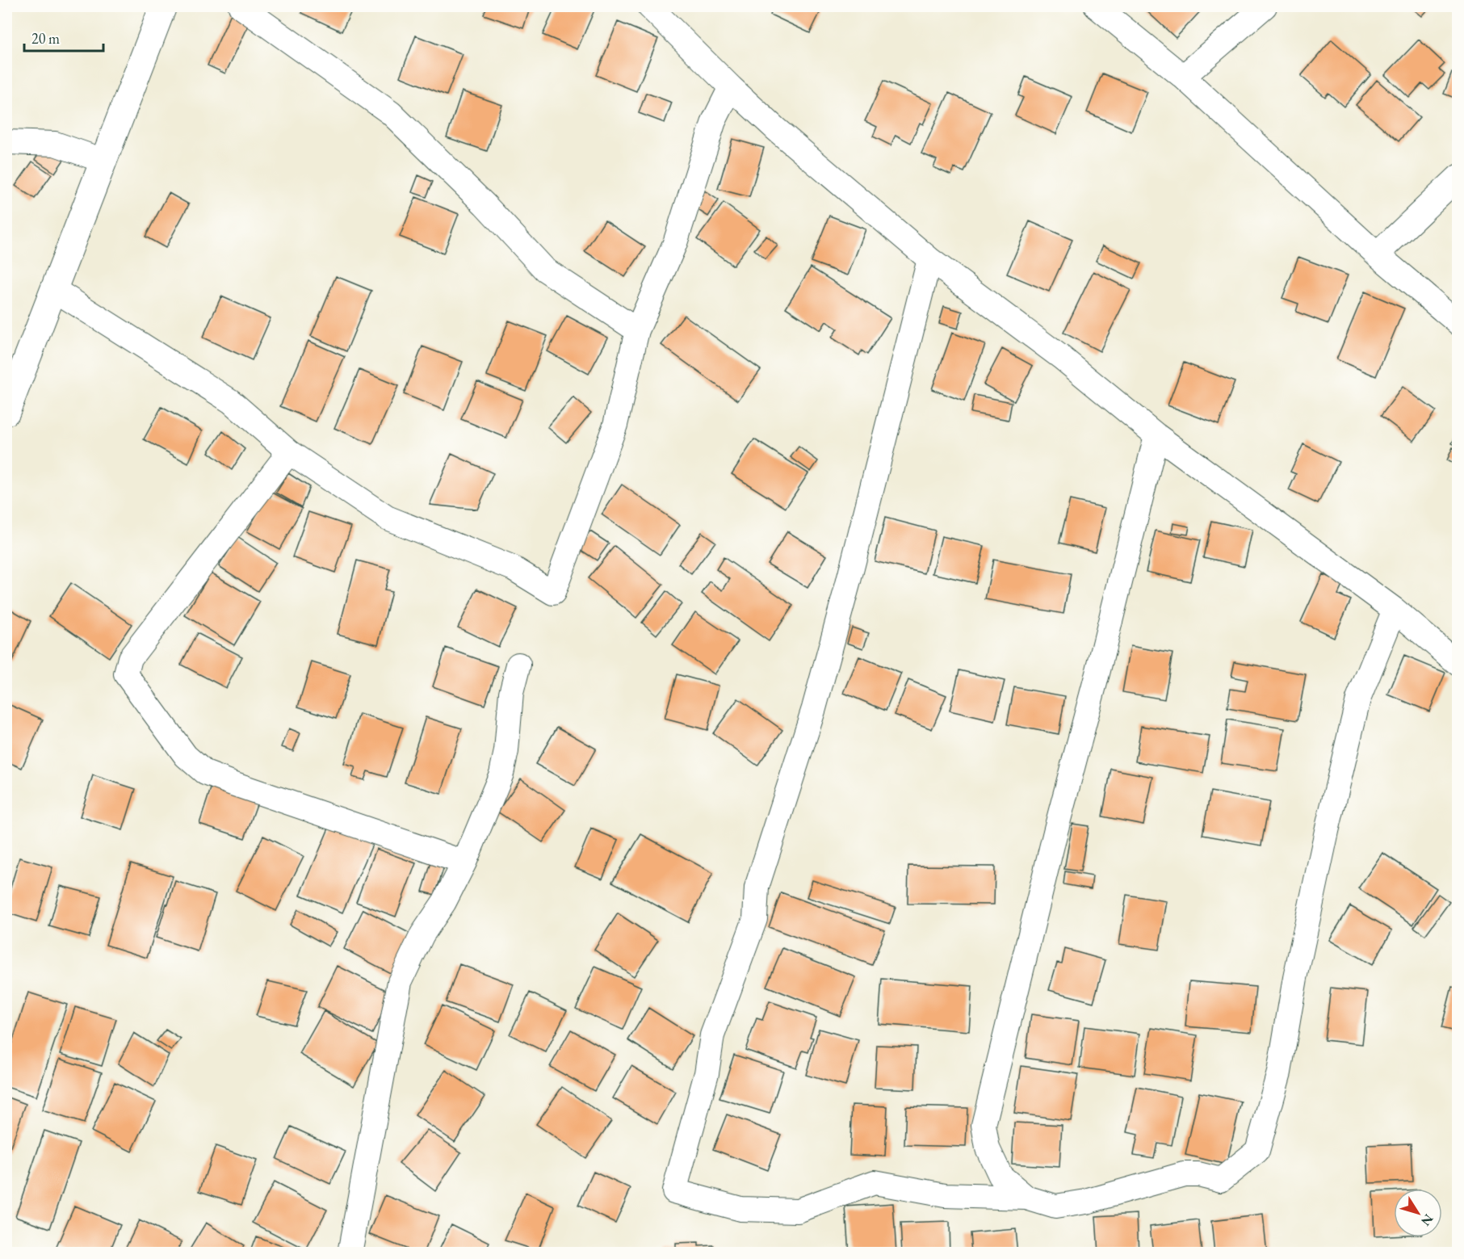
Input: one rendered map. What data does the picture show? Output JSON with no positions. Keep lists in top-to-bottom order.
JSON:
{
  "scale_bar": "20 m",
  "north": "bottom right"
}
